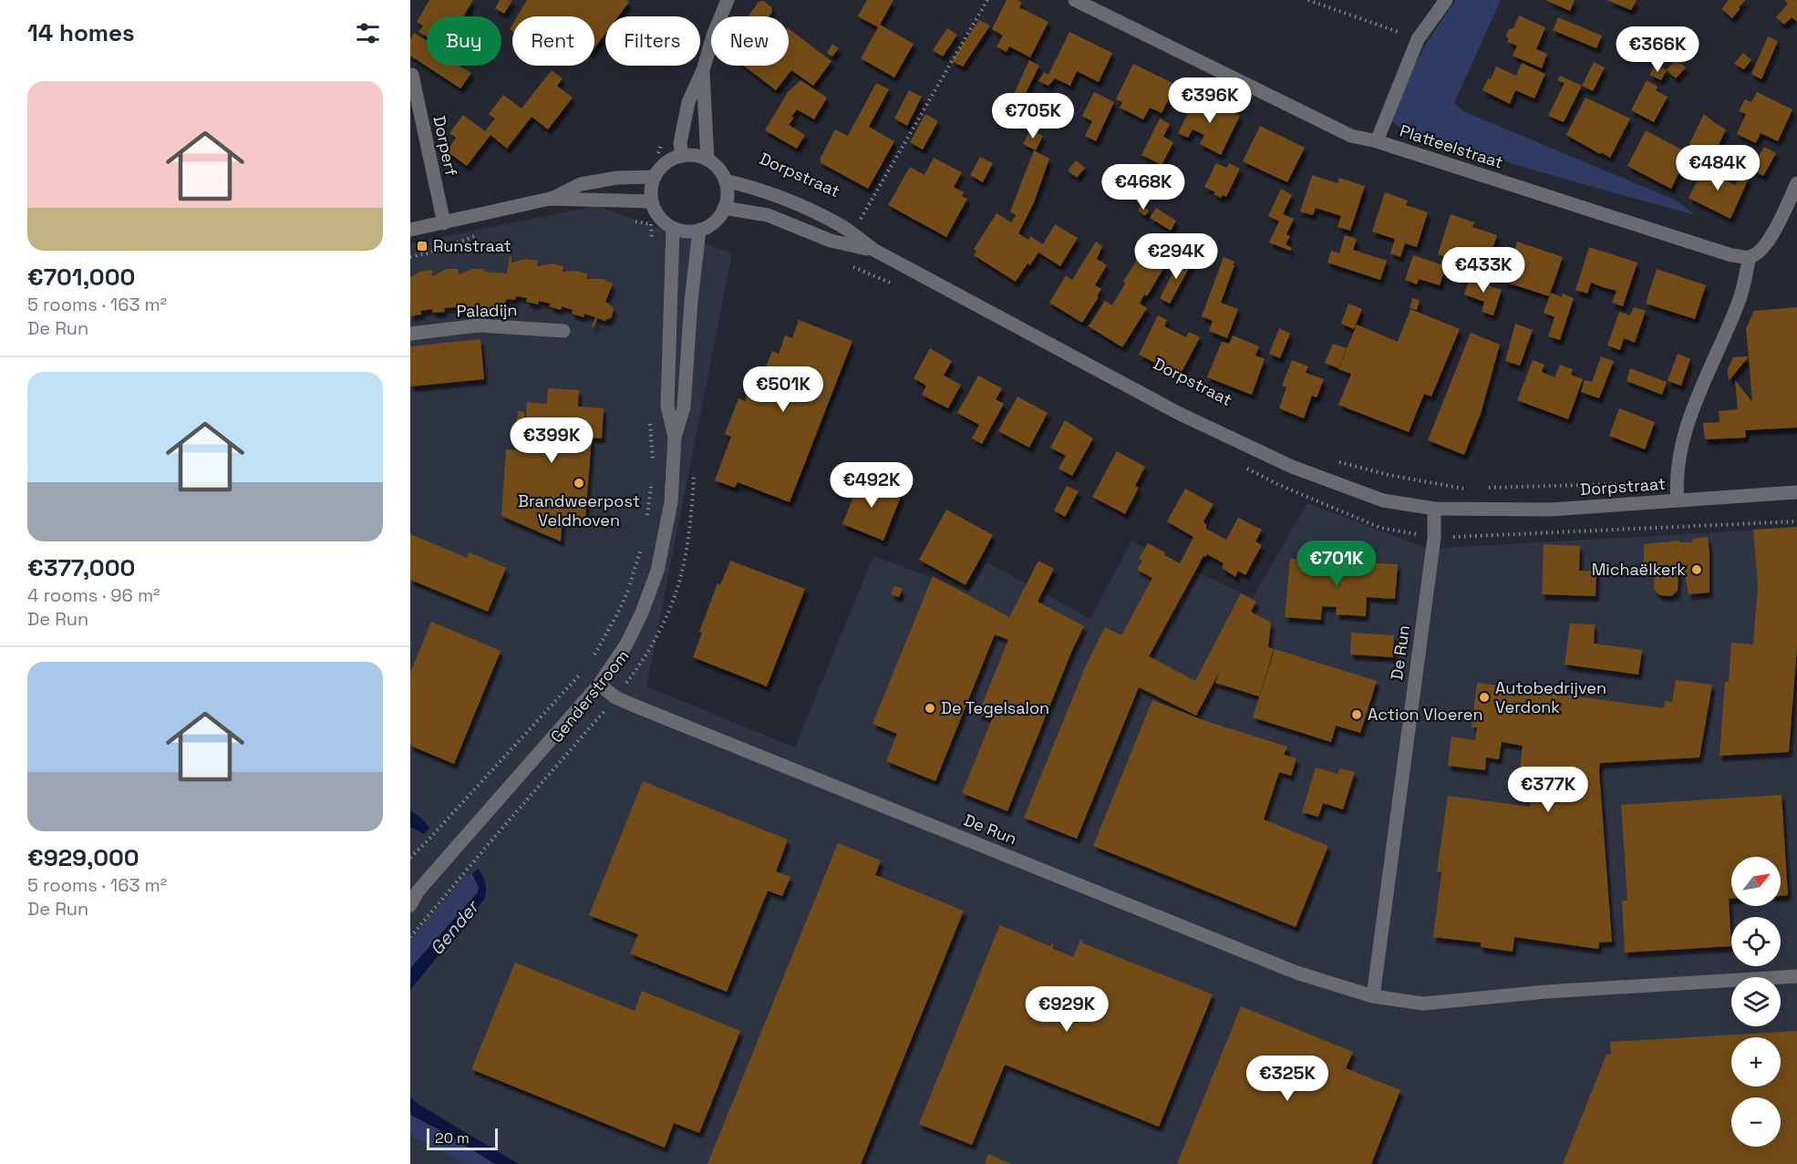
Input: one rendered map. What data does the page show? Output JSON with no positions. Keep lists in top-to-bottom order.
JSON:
{
  "streets": {
    "street": [
      "Dorperf",
      "Platteelstraat",
      "Dorpstraat",
      "Paladijn",
      "De Run",
      "Genderstroom"
    ]
  },
  "crossings": [
    ["Platteelstraat", "Dorpstraat"],
    ["Dorpstraat", "De Run"],
    ["Dorpstraat", "Genderstroom"],
    ["De Run", "Genderstroom"]
  ],
  "water": ["Gender"],
  "places": {
    "transit": ["Runstraat"],
    "other": [
      "Brandweerpost Veldhoven",
      "Michaëlkerk",
      "Autobedrijven Verdonk",
      "De Tegelsalon",
      "Action Vloeren"
    ]
  },
  "scale_bar": "20 m",
  "north": "top right",
  "page": {
    "heading": "14 homes",
    "chip": [
      "Buy",
      "Rent",
      "Filters",
      "New"
    ],
    "price": [
      "€366K",
      "€396K",
      "€705K",
      "€484K",
      "€468K",
      "€294K",
      "€433K",
      "€501K",
      "€399K",
      "€492K",
      "€701K",
      "€377K",
      "€929K",
      "€325K"
    ],
    "list": [
      {
        "name": "€701,000",
        "note": "5 rooms · 163 m² · De Run"
      },
      {
        "name": "€377,000",
        "note": "4 rooms · 96 m² · De Run"
      },
      {
        "name": "€929,000",
        "note": "5 rooms · 163 m² · De Run"
      }
    ],
    "map_buttons": ["+", "−"],
    "scale": "20 m"
  }
}
